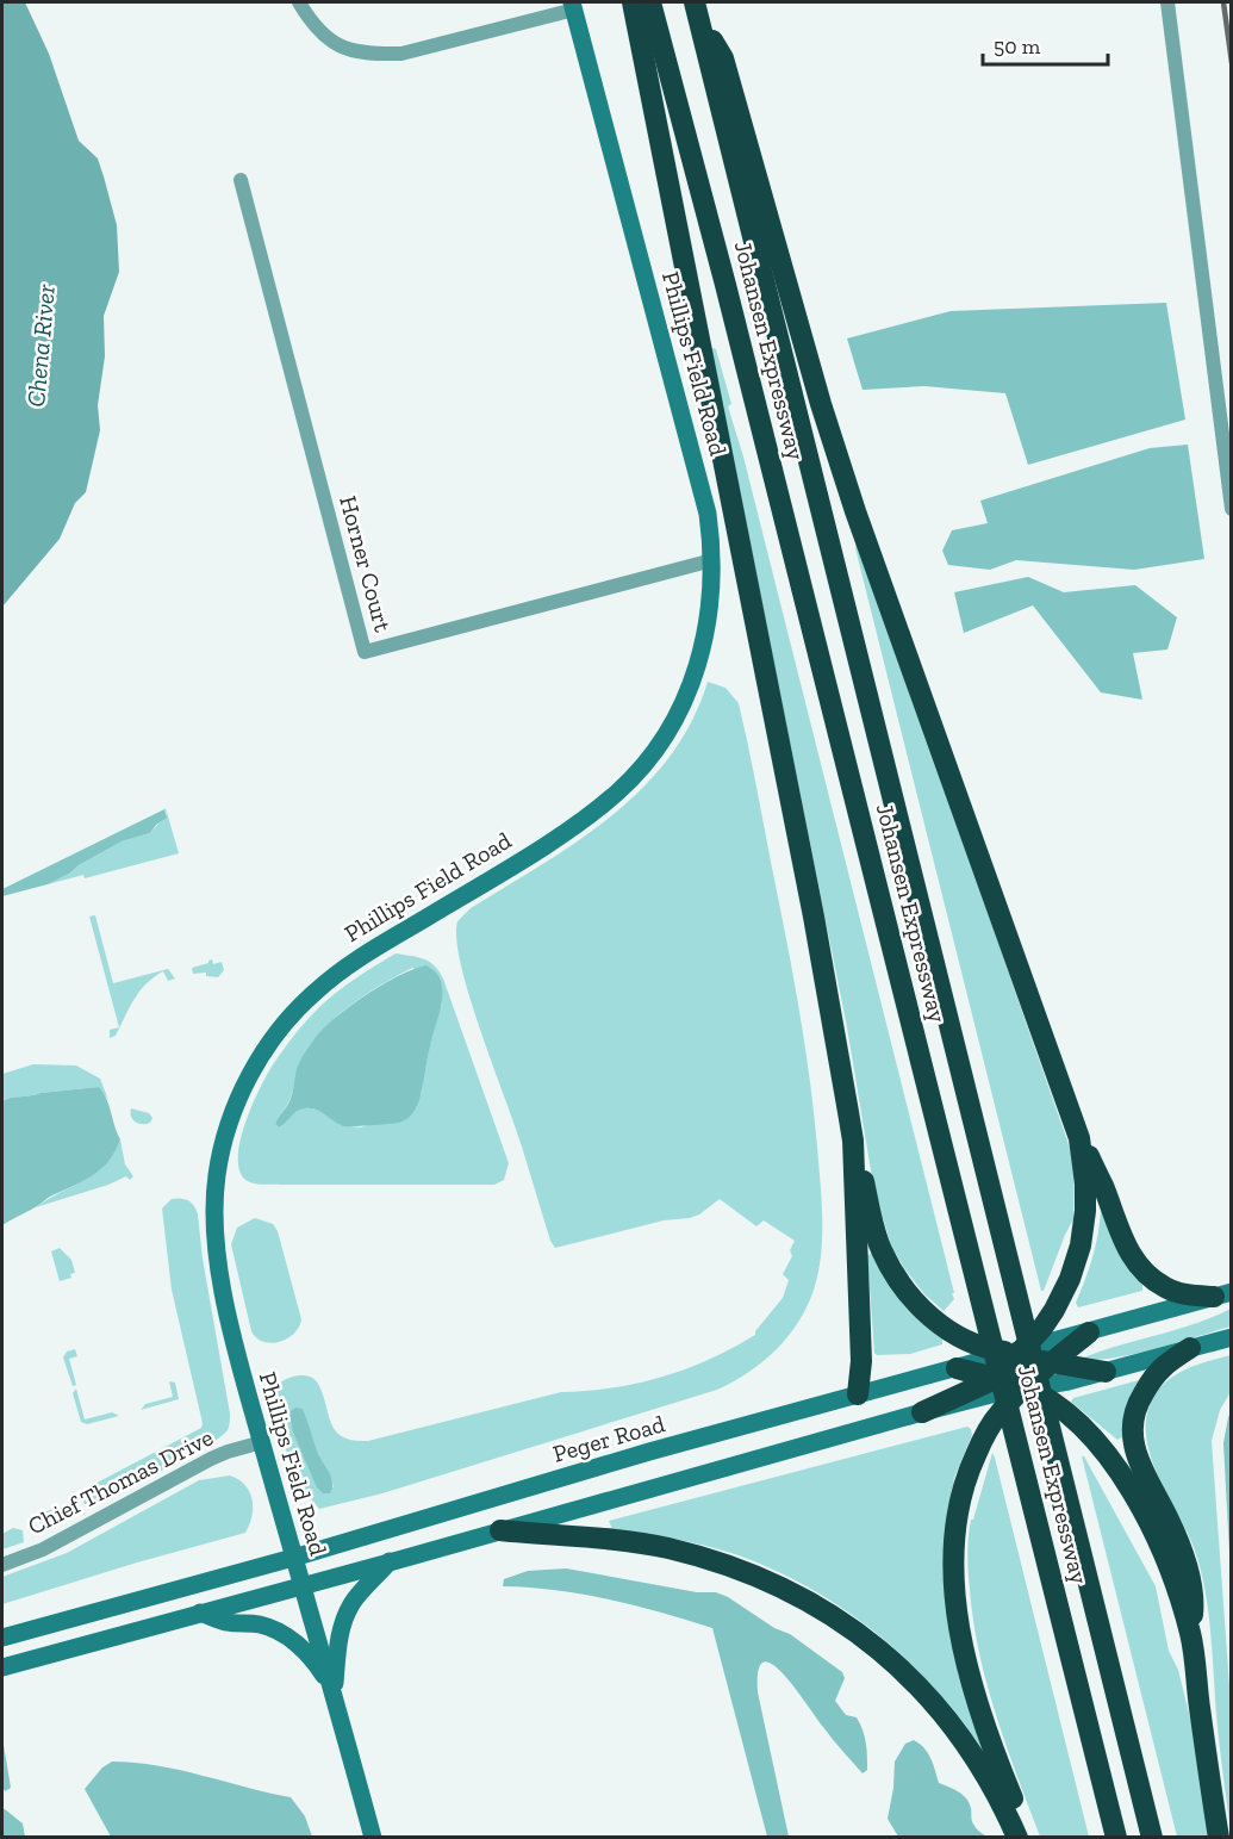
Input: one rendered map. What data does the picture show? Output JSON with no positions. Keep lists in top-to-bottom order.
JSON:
{
  "streets": {
    "highway": ["Johansen Expressway"],
    "main road": ["Phillips Field Road", "Peger Road"],
    "street": ["Horner Court", "Chief Thomas Drive"]
  },
  "crossings": [
    ["Phillips Field Road", "Horner Court"],
    ["Phillips Field Road", "Peger Road"],
    ["Phillips Field Road", "Chief Thomas Drive"]
  ],
  "water": ["Chena River"],
  "scale_bar": "50 m"
}
